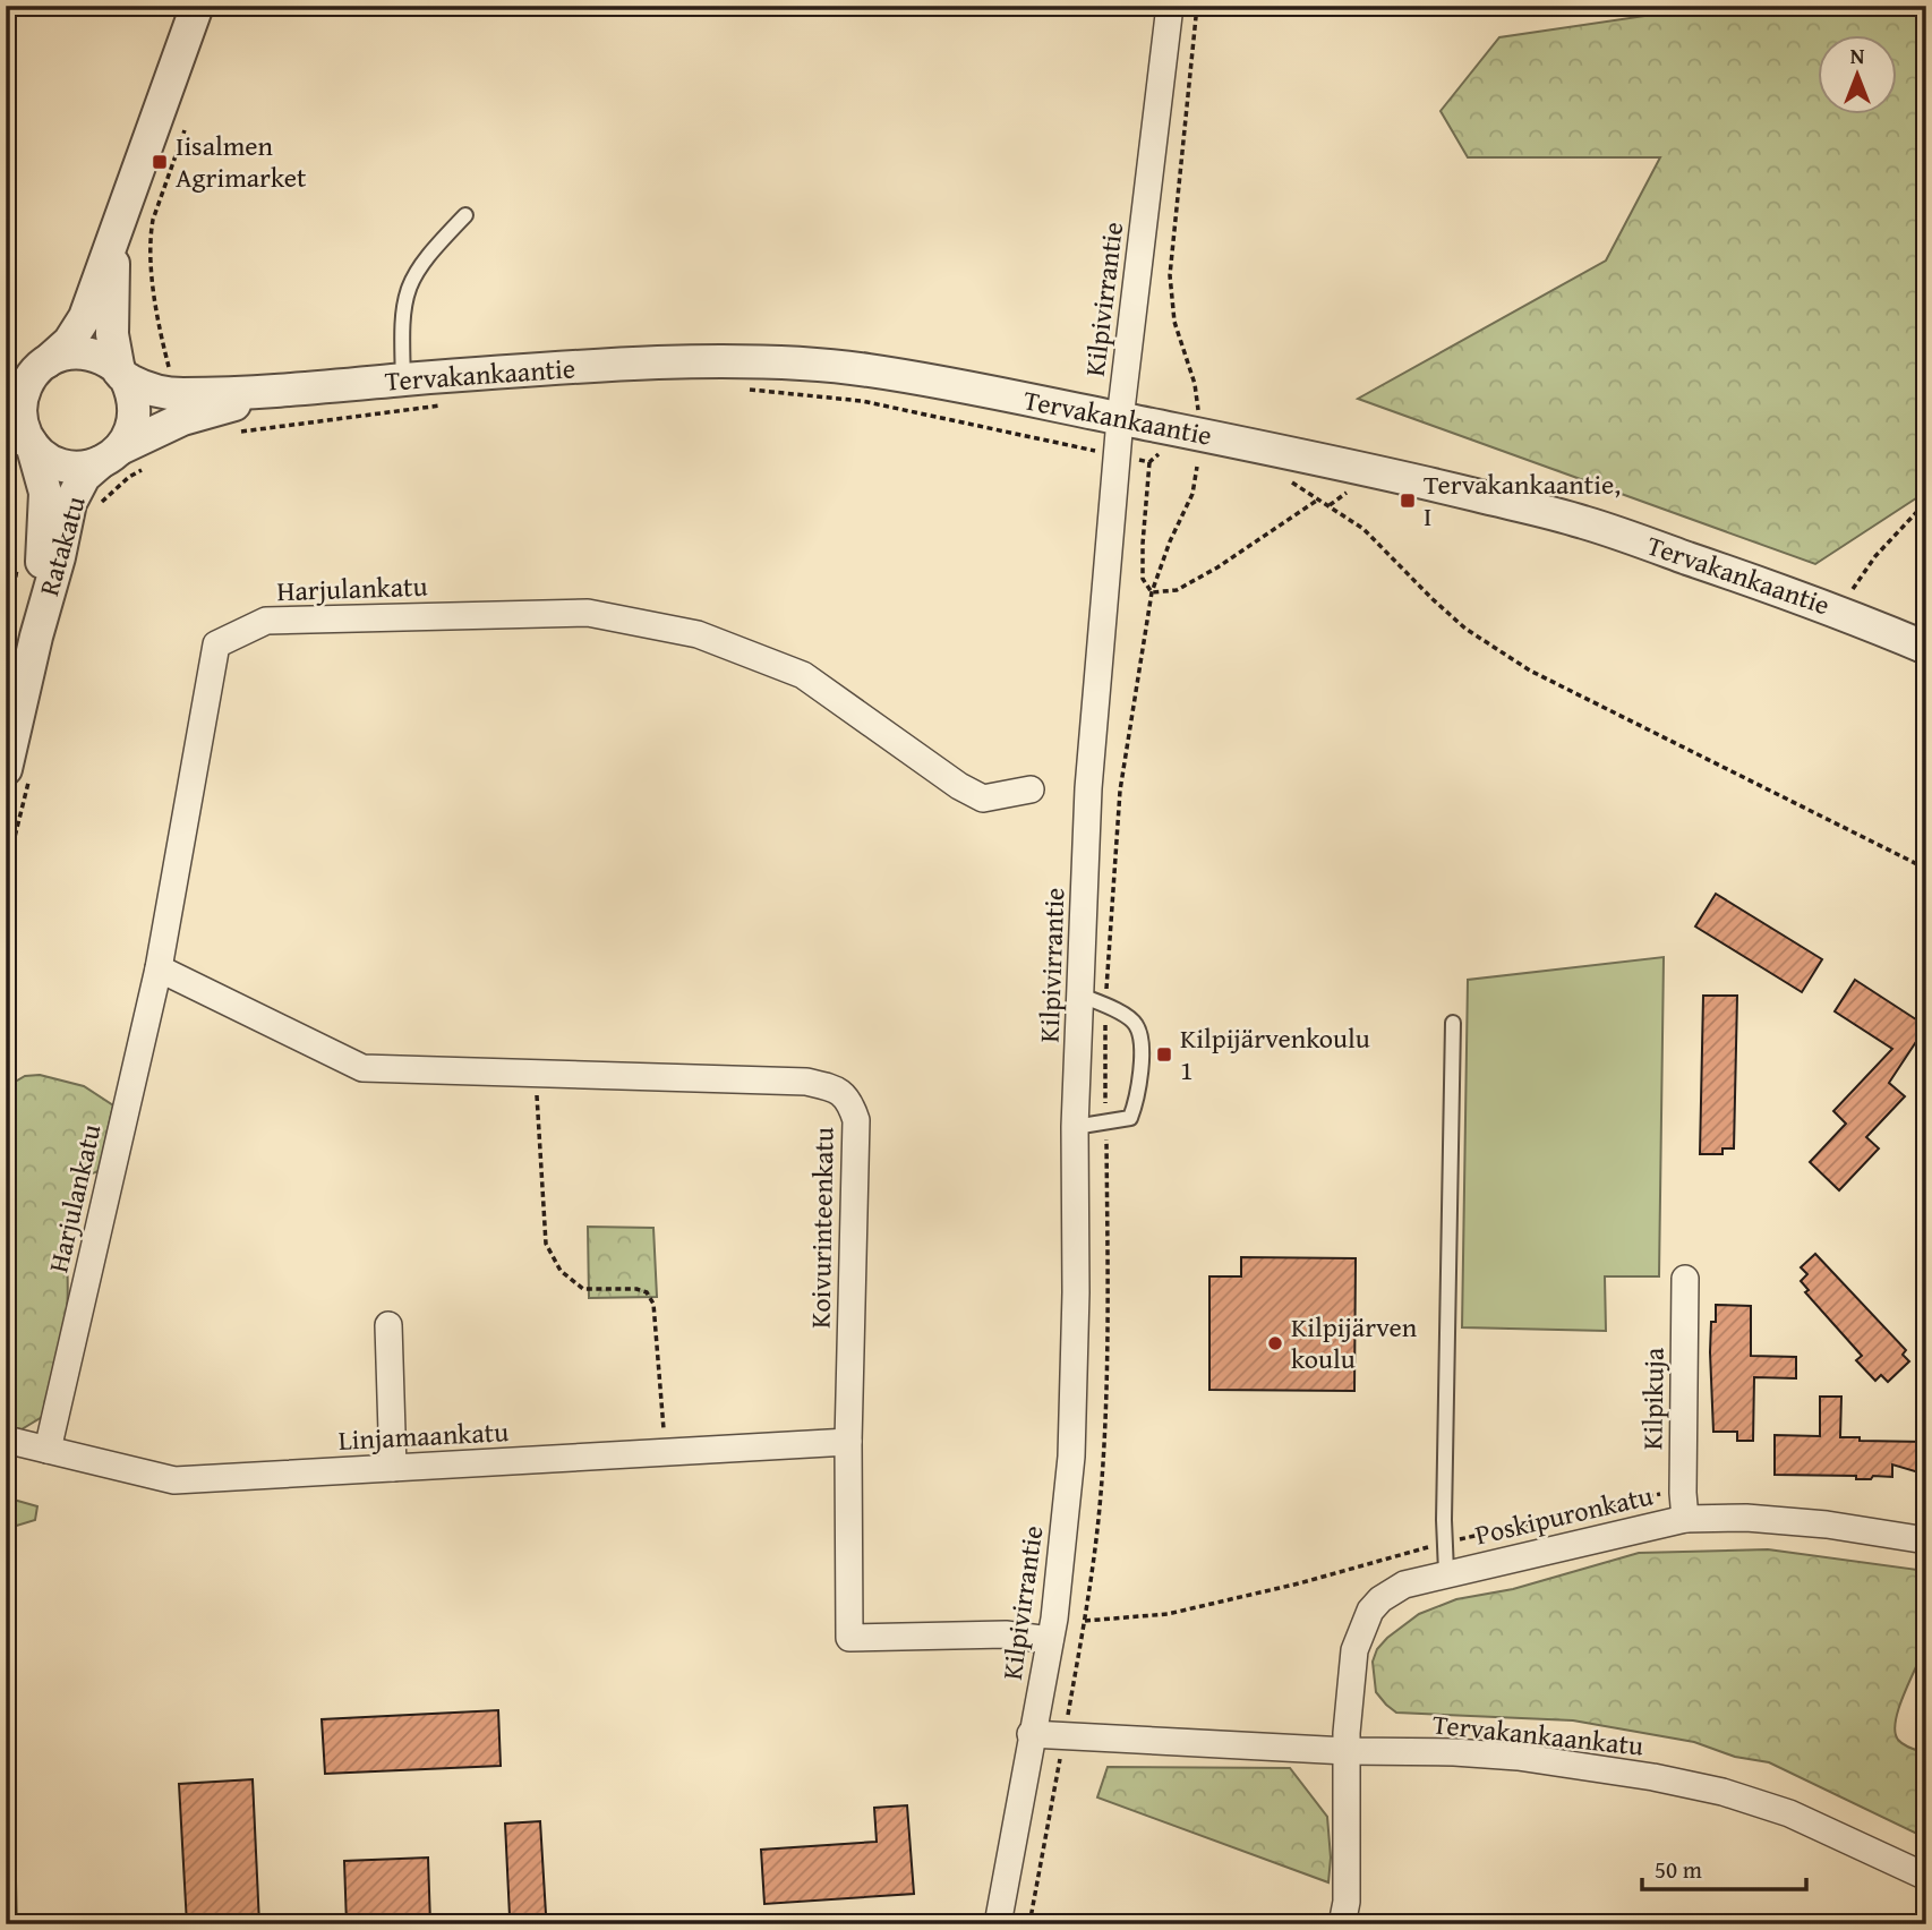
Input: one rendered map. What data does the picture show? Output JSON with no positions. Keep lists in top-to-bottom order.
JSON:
{
  "streets": {
    "street": [
      "Kilpivirrantie",
      "Tervakankaantie",
      "Ratakatu",
      "Harjulankatu",
      "Koivurinteenkatu",
      "Kilpikuja",
      "Linjamaankatu",
      "Poskipuronkatu",
      "Tervakankaankatu"
    ]
  },
  "crossings": [
    ["Kilpivirrantie", "Tervakankaantie"],
    ["Kilpivirrantie", "Koivurinteenkatu"],
    ["Kilpivirrantie", "Tervakankaankatu"],
    ["Tervakankaantie", "Ratakatu"],
    ["Harjulankatu", "Koivurinteenkatu"],
    ["Harjulankatu", "Linjamaankatu"],
    ["Koivurinteenkatu", "Linjamaankatu"],
    ["Kilpikuja", "Poskipuronkatu"],
    ["Poskipuronkatu", "Tervakankaankatu"]
  ],
  "places": {
    "transit": ["Iisalmen Agrimarket", "Tervakankaantie, I", "Kilpijärvenkoulu 1"],
    "other": ["Kilpijärven koulu"]
  },
  "scale_bar": "50 m",
  "north": "top"
}
